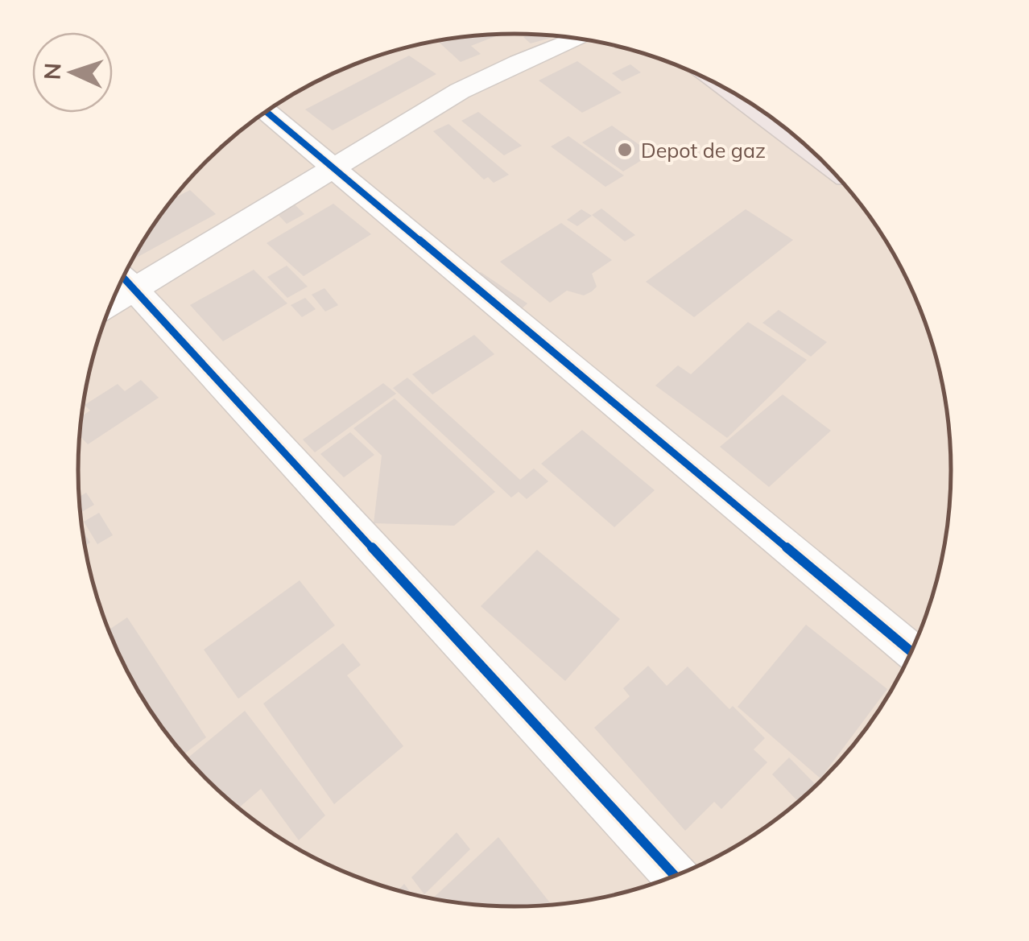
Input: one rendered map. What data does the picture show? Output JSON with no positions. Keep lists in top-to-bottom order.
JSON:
{
  "places": ["Depot de gaz"],
  "north": "left"
}
